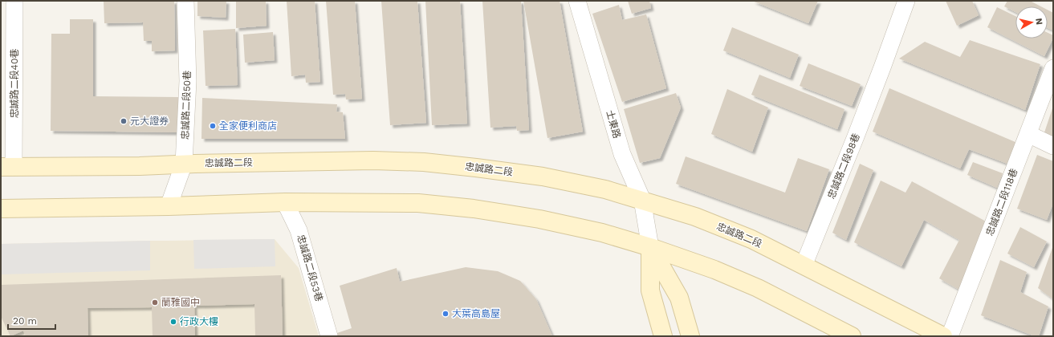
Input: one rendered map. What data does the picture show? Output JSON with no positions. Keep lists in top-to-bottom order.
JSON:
{
  "streets": {
    "street": [
      "忠誠路二段40巷",
      "忠誠路二段50巷",
      "士東路",
      "忠誠路二段",
      "忠誠路二段98巷",
      "忠誠路二段118巷",
      "忠誠路二段53巷"
    ]
  },
  "crossings": [
    ["忠誠路二段40巷", "忠誠路二段"],
    ["忠誠路二段50巷", "忠誠路二段"],
    ["士東路", "忠誠路二段"],
    ["忠誠路二段", "忠誠路二段98巷"]
  ],
  "places": [
    "元大證券",
    "全家便利商店",
    "蘭雅國中",
    "大葉高島屋",
    "行政大樓"
  ],
  "scale_bar": "20 m",
  "north": "right"
}
